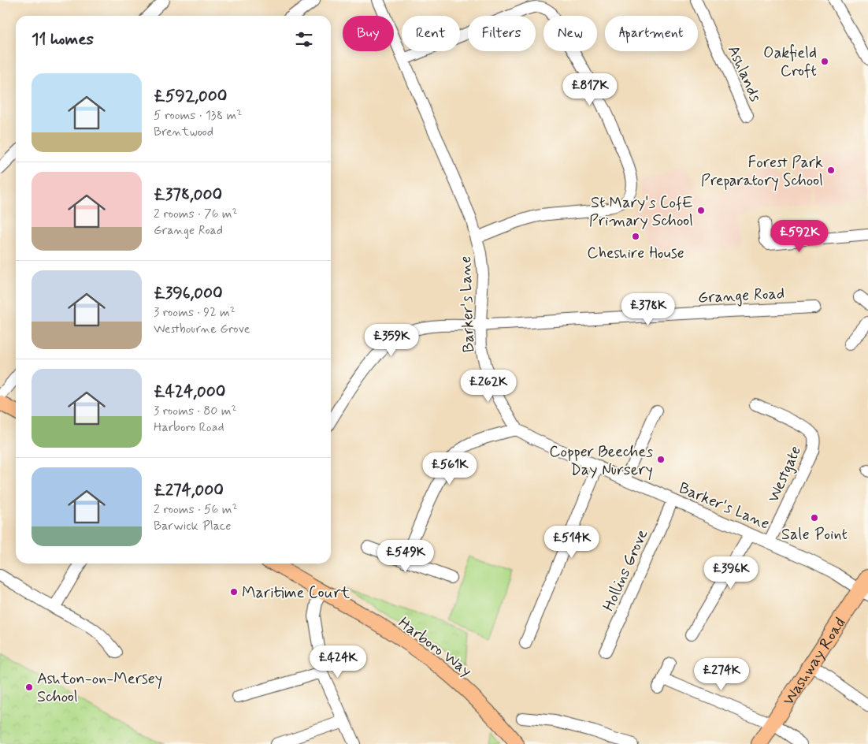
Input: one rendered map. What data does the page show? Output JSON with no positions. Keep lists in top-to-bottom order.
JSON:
{
  "streets": {
    "highway": ["Washway Road"],
    "main road": ["Harboro Way"],
    "street": [
      "Ashlands",
      "Grange Road",
      "Barker's Lane",
      "Westgate",
      "Hollins Grove"
    ]
  },
  "crossings": [
    ["Grange Road", "Barker's Lane"],
    ["Barker's Lane", "Westgate"],
    ["Barker's Lane", "Hollins Grove"],
    ["Barker's Lane", "Washway Road"]
  ],
  "places": [
    "Oakfield Croft",
    "Forest Park Preparatory School",
    "St Mary's CofE Primary School",
    "Cheshire House",
    "Copper Beeches Day Nursery",
    "Sale Point",
    "Maritime Court",
    "Ashton-on-Mersey School"
  ],
  "page": {
    "chip": [
      "Buy",
      "Rent",
      "Filters",
      "New",
      "Apartment"
    ],
    "heading": "11 homes",
    "list": [
      {
        "name": "£592,000",
        "note": "5 rooms · 138 m² · Brentwood"
      },
      {
        "name": "£378,000",
        "note": "2 rooms · 76 m² · Grange Road"
      },
      {
        "name": "£396,000",
        "note": "3 rooms · 92 m² · Westbourne Grove"
      },
      {
        "name": "£424,000",
        "note": "3 rooms · 80 m² · Harboro Road"
      },
      {
        "name": "£274,000",
        "note": "2 rooms · 56 m² · Barwick Place"
      }
    ],
    "price": [
      "£817K",
      "£592K",
      "£378K",
      "£359K",
      "£262K",
      "£561K",
      "£514K",
      "£549K",
      "£396K",
      "£424K",
      "£274K"
    ]
  }
}
